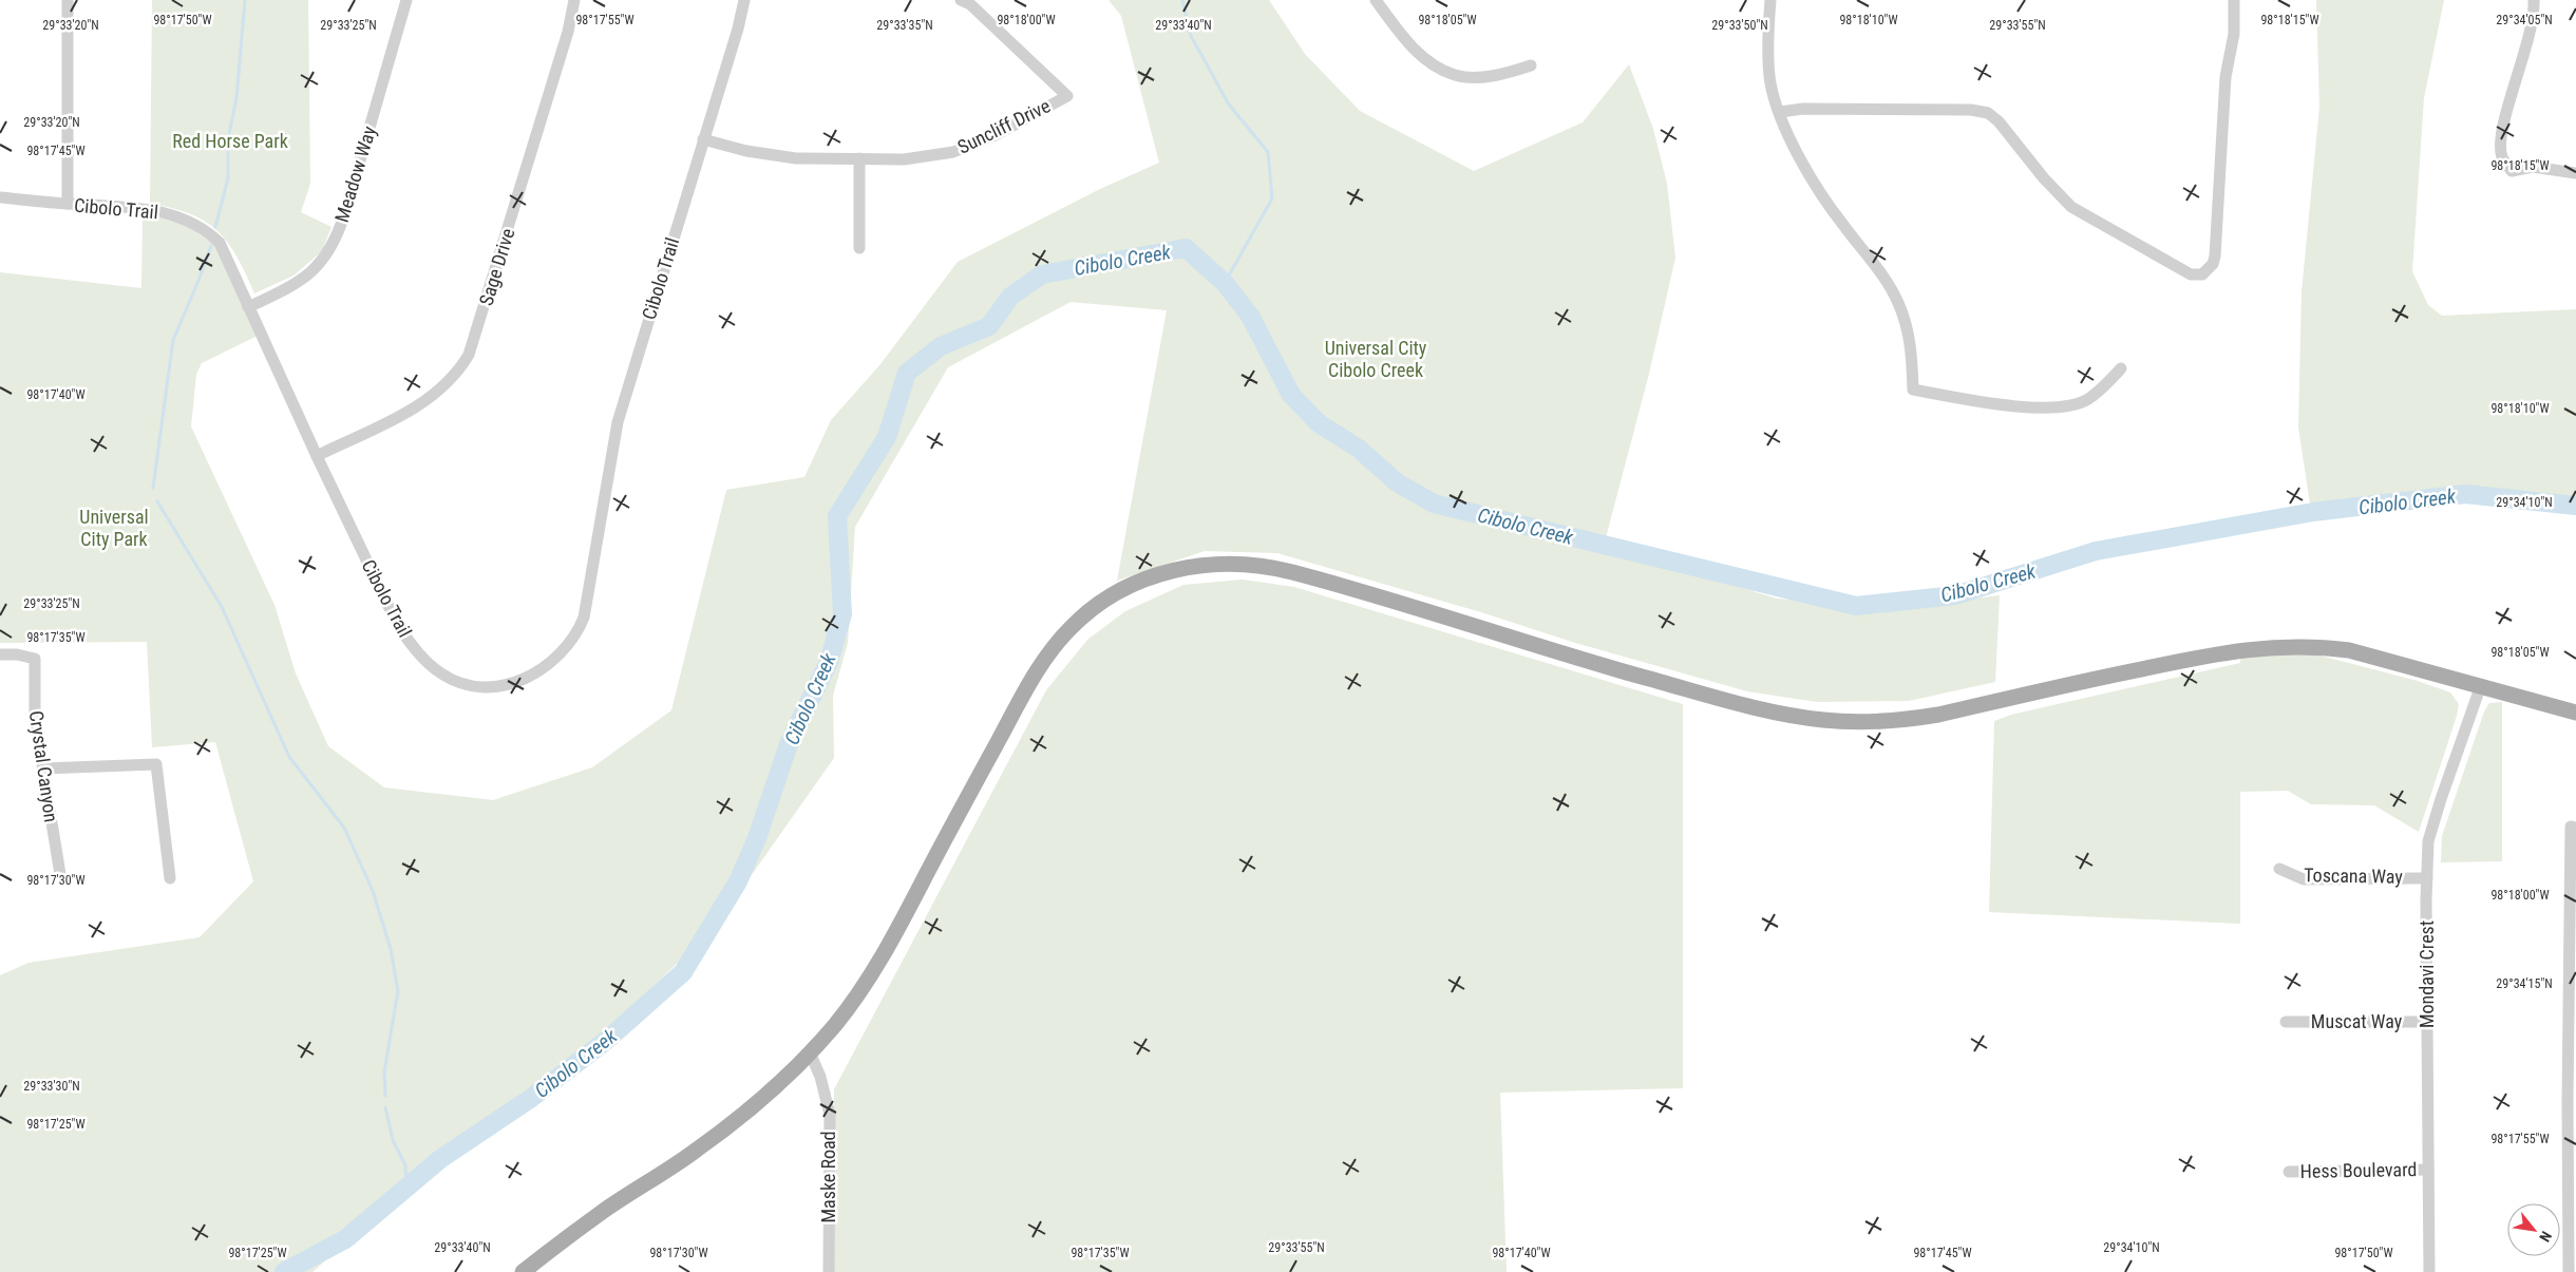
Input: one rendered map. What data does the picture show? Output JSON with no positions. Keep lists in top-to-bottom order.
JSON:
{
  "streets": {
    "street": [
      "Suncliff Drive",
      "Meadow Way",
      "Cibolo Trail",
      "Sage Drive",
      "Crystal Canyon",
      "Toscana Way",
      "Mondavi Crest",
      "Muscat Way",
      "Hess Boulevard",
      "Maske Road"
    ]
  },
  "crossings": [
    ["Suncliff Drive", "Cibolo Trail"],
    ["Meadow Way", "Cibolo Trail"],
    ["Cibolo Trail", "Sage Drive"],
    ["Toscana Way", "Mondavi Crest"],
    ["Mondavi Crest", "Muscat Way"],
    ["Mondavi Crest", "Hess Boulevard"]
  ],
  "water": ["Cibolo Creek"],
  "parks": ["Red Horse Park", "Universal City Cibolo Creek", "Universal City Park"],
  "north": "bottom right",
  "coordinates": [
    "98°18'00\"W",
    "98°17'50\"W",
    "98°18'05\"W",
    "98°18'10\"W",
    "98°17'55\"W",
    "98°18'15\"W",
    "29°34'05\"N",
    "29°33'20\"N",
    "29°33'25\"N",
    "29°33'35\"N",
    "29°33'40\"N",
    "29°33'50\"N",
    "29°33'55\"N",
    "98°17'45\"W",
    "98°17'40\"W",
    "29°34'10\"N",
    "98°17'35\"W",
    "98°17'30\"W",
    "29°34'15\"N",
    "29°33'30\"N",
    "98°17'25\"W"
  ]
}
